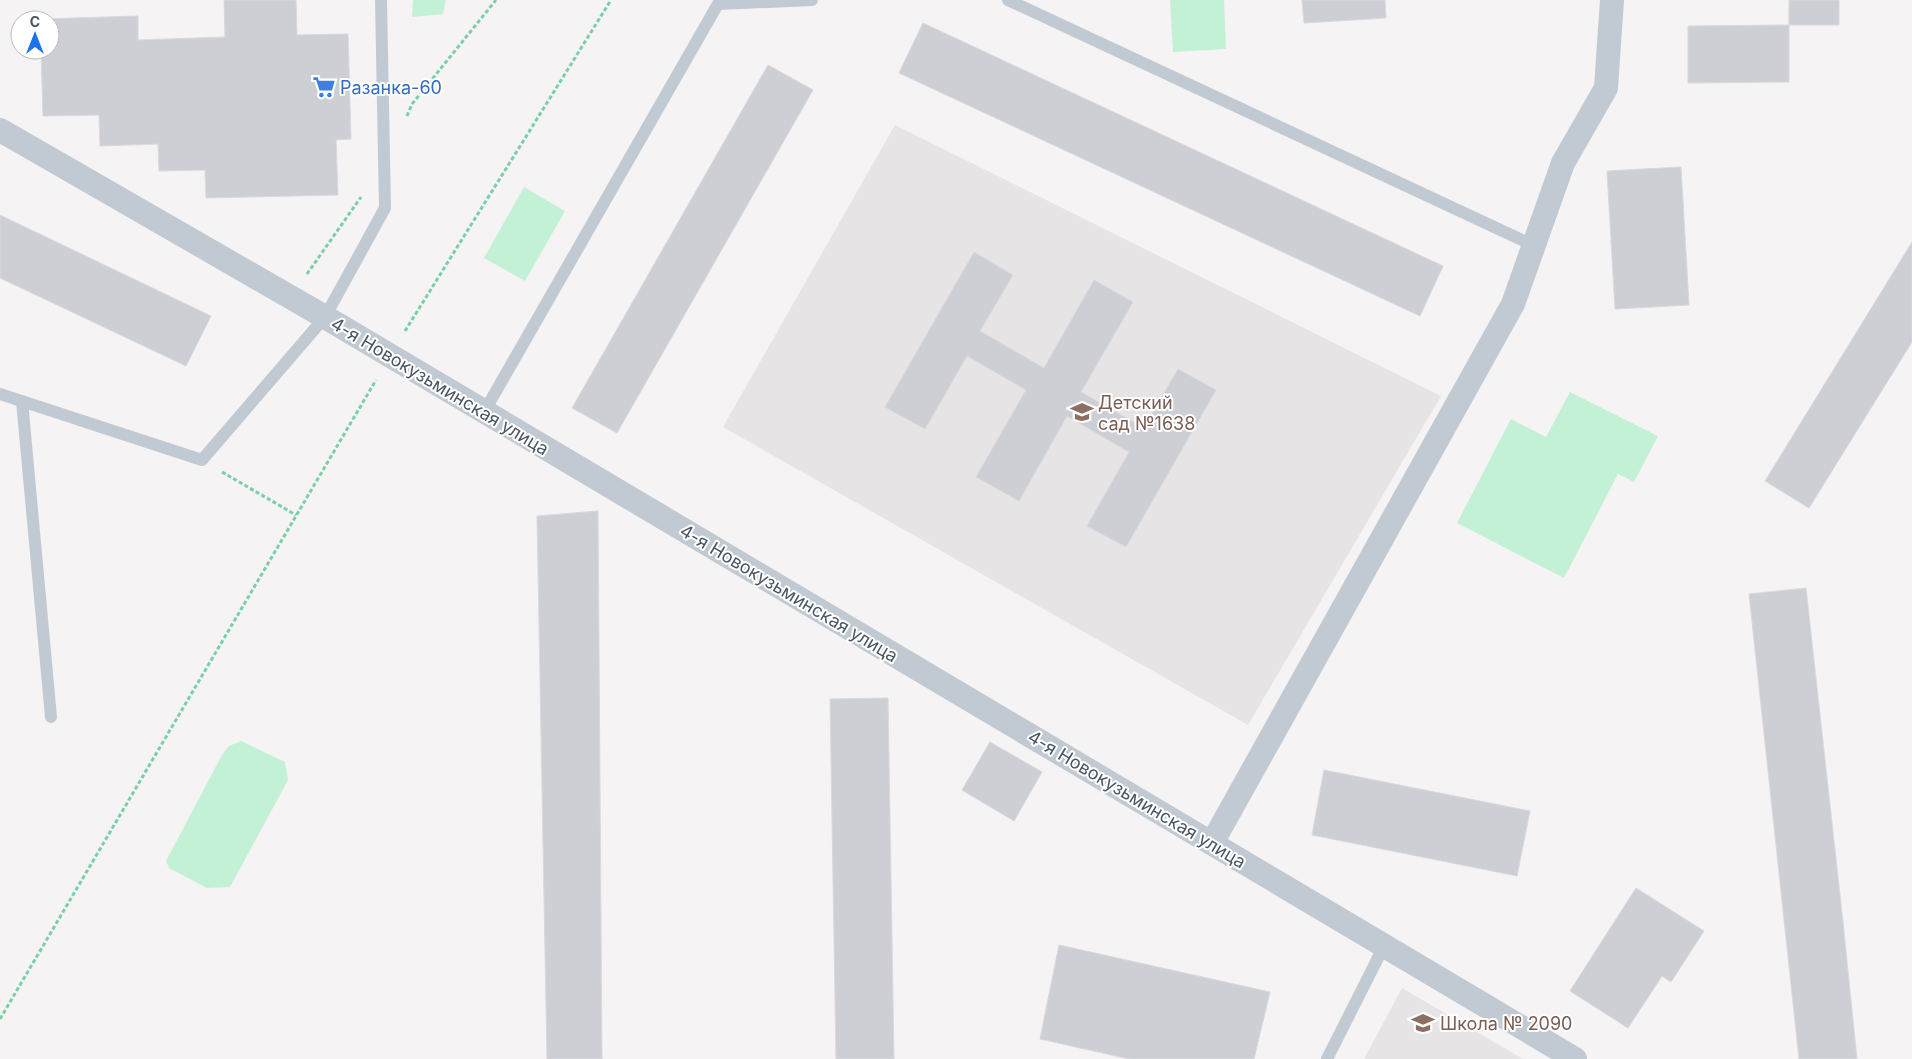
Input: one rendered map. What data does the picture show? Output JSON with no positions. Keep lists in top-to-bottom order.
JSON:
{
  "streets": {
    "street": ["4-я Новокузьминская улица"]
  },
  "places": {
    "supermarket": ["Разанка-60"],
    "school or university": ["Детский сад №1638", "Школа № 2090"]
  },
  "north": "top"
}
